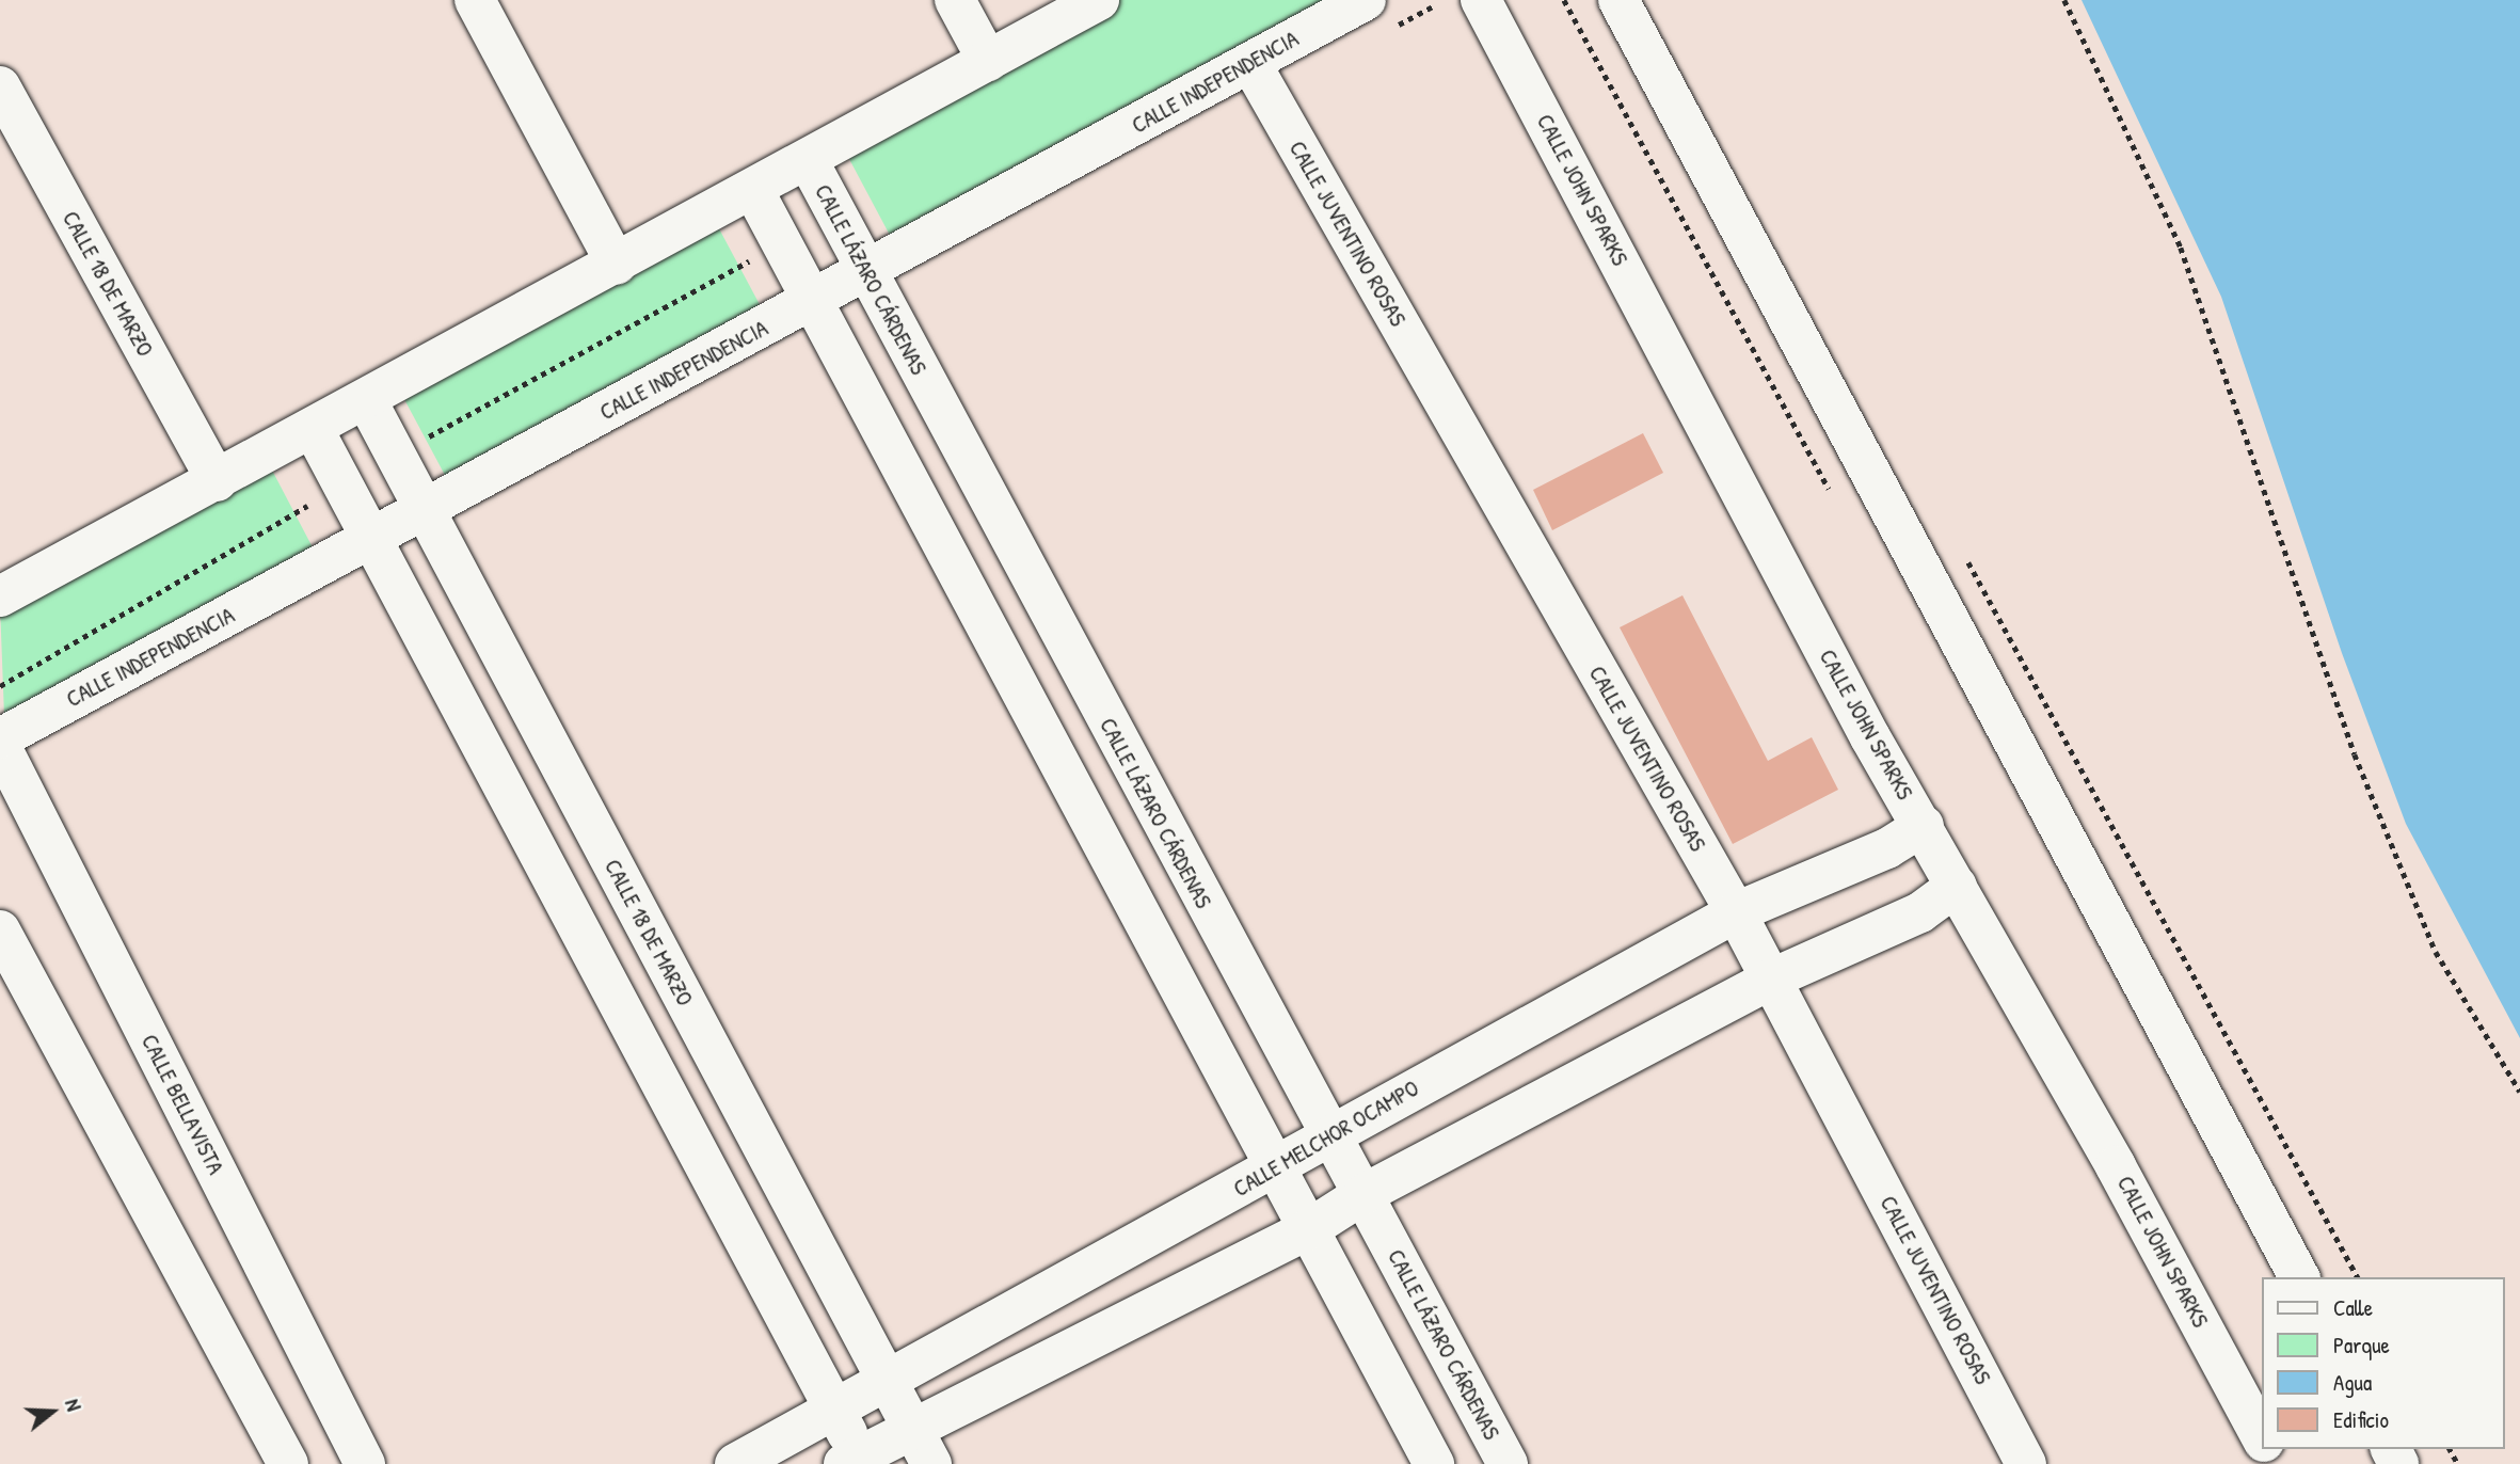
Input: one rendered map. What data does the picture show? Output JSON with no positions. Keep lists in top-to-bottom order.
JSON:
{
  "streets": {
    "street": [
      "CALLE INDEPENDENCIA",
      "CALLE JOHN SPARKS",
      "CALLE JUVENTINO ROSAS",
      "CALLE LÁZARO CÁRDENAS",
      "CALLE 18 DE MARZO",
      "CALLE BELLAVISTA",
      "CALLE MELCHOR OCAMPO"
    ]
  },
  "crossings": [
    ["CALLE INDEPENDENCIA", "CALLE JUVENTINO ROSAS"],
    ["CALLE INDEPENDENCIA", "CALLE LÁZARO CÁRDENAS"],
    ["CALLE INDEPENDENCIA", "CALLE 18 DE MARZO"],
    ["CALLE JOHN SPARKS", "CALLE MELCHOR OCAMPO"],
    ["CALLE JUVENTINO ROSAS", "CALLE MELCHOR OCAMPO"],
    ["CALLE LÁZARO CÁRDENAS", "CALLE MELCHOR OCAMPO"],
    ["CALLE 18 DE MARZO", "CALLE MELCHOR OCAMPO"]
  ],
  "legend": [
    "Calle",
    "Parque",
    "Agua",
    "Edificio"
  ],
  "north": "right"
}
